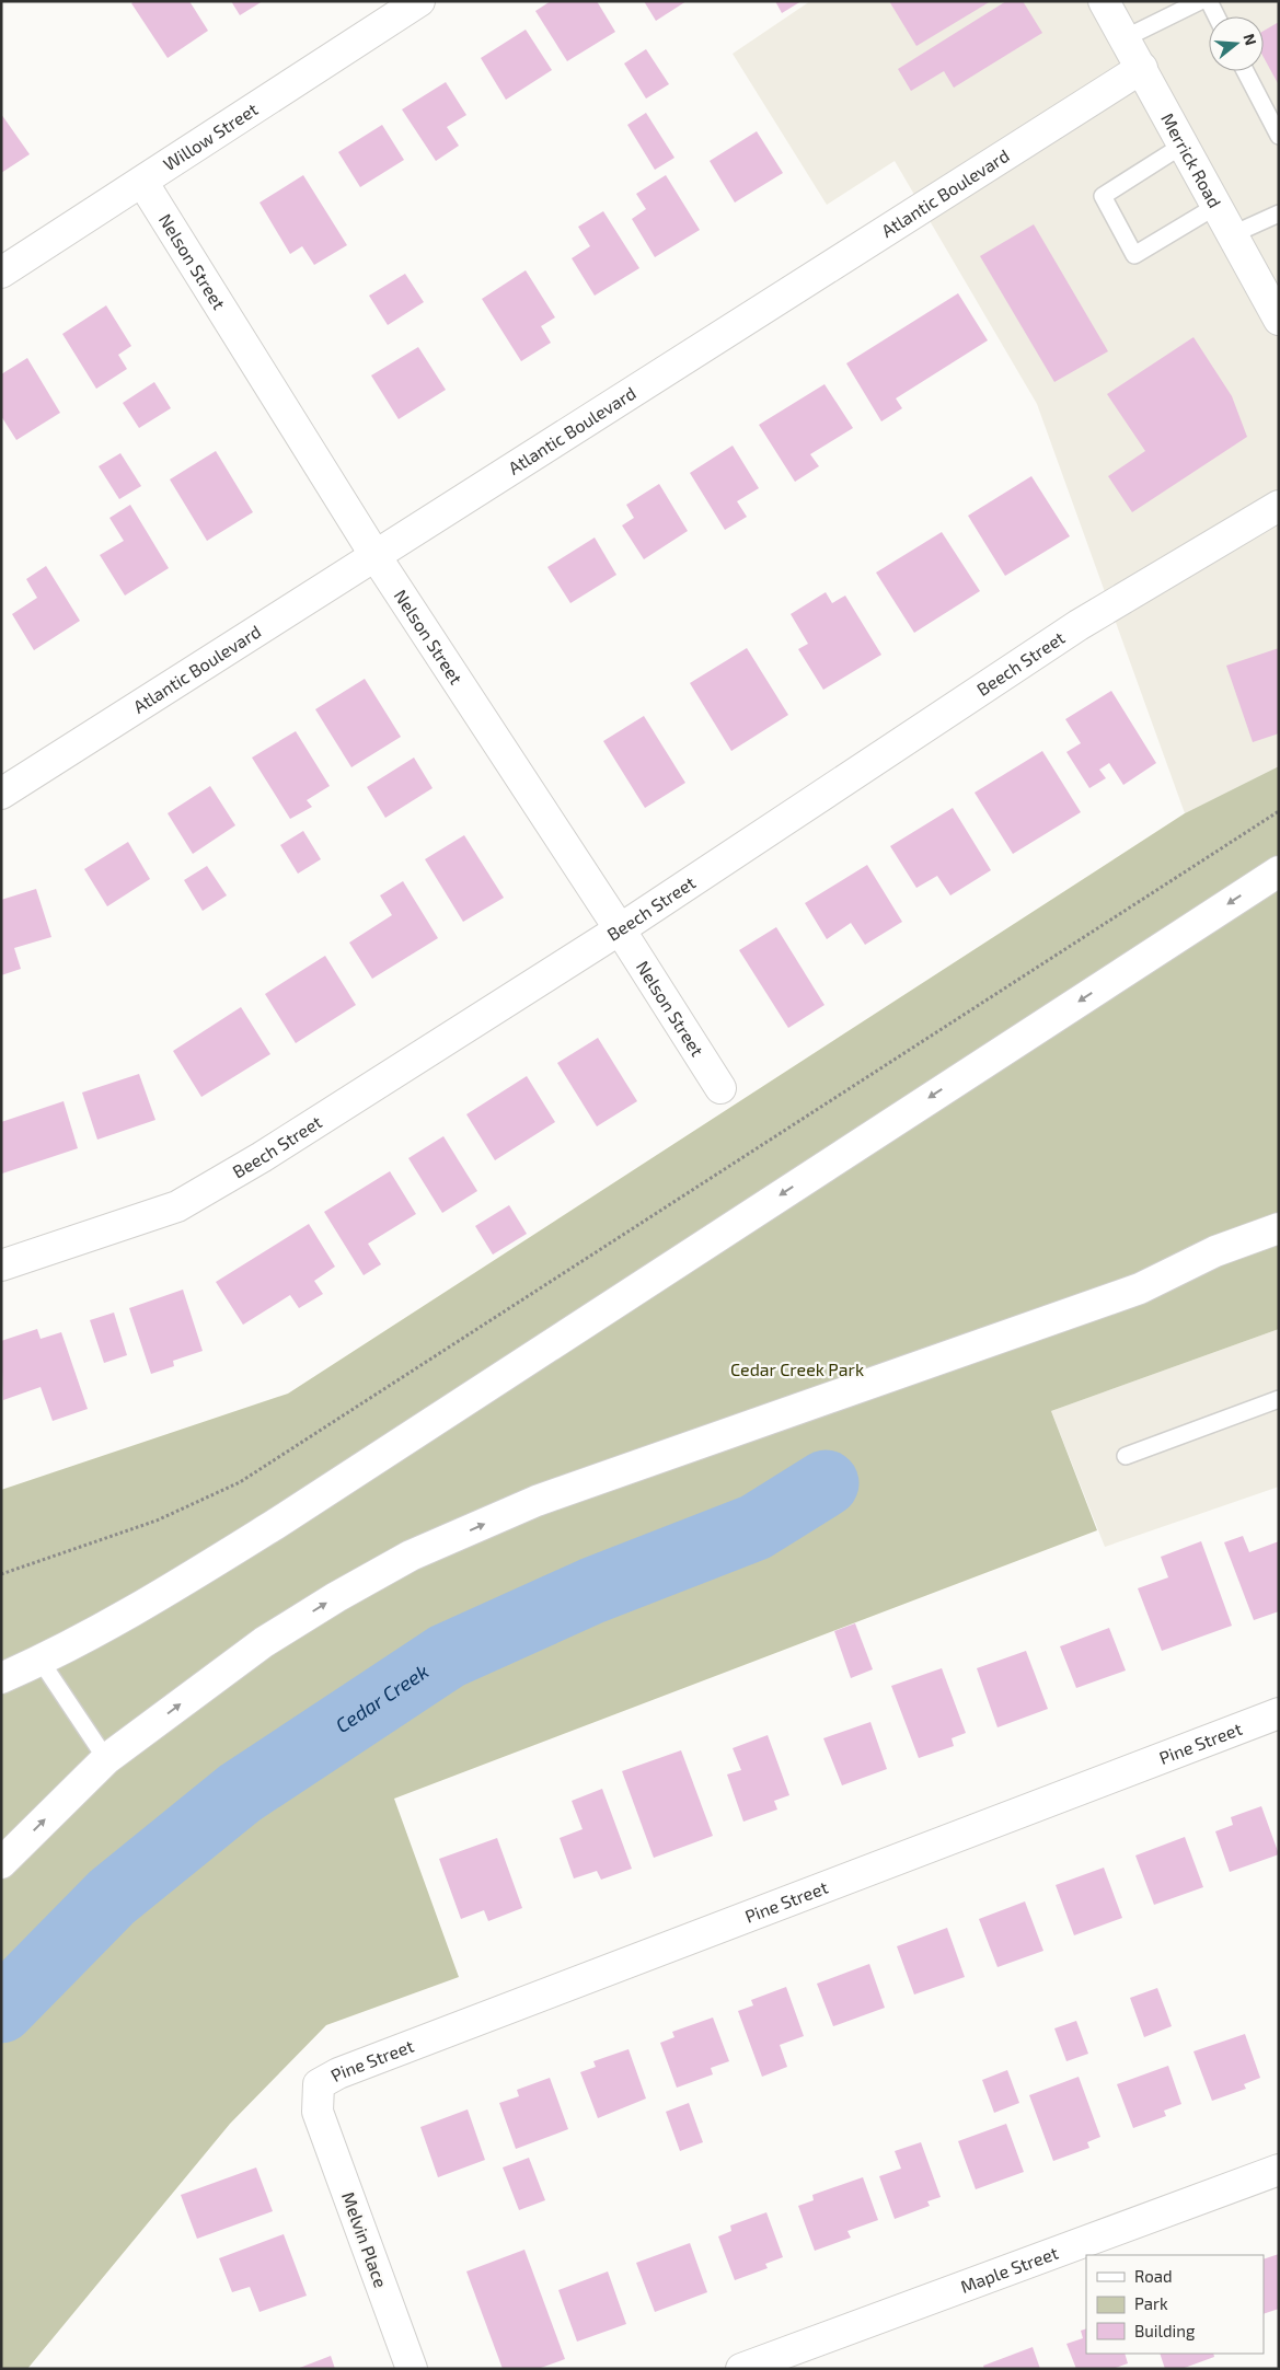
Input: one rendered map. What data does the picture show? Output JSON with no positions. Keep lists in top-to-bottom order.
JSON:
{
  "streets": {
    "street": [
      "Willow Street",
      "Merrick Road",
      "Atlantic Boulevard",
      "Nelson Street",
      "Beech Street",
      "Pine Street",
      "Melvin Place",
      "Maple Street"
    ]
  },
  "crossings": [
    ["Willow Street", "Nelson Street"],
    ["Merrick Road", "Atlantic Boulevard"],
    ["Atlantic Boulevard", "Nelson Street"],
    ["Nelson Street", "Beech Street"],
    ["Pine Street", "Melvin Place"]
  ],
  "water": ["Cedar Creek"],
  "parks": ["Cedar Creek Park"],
  "legend": ["Road", "Park", "Building"],
  "north": "right"
}
